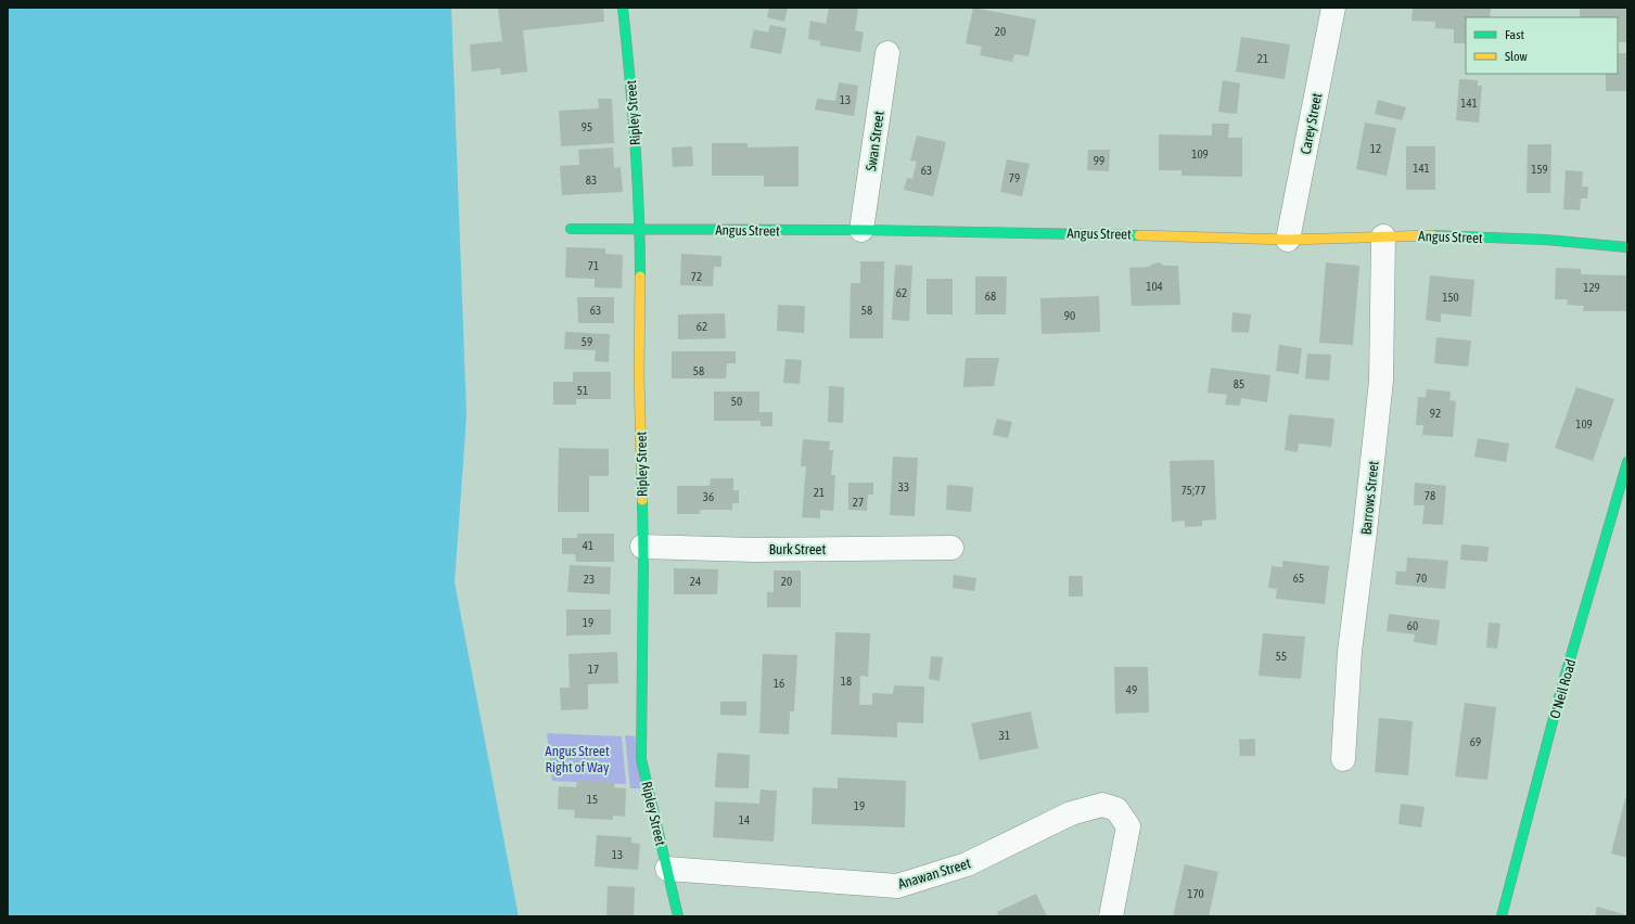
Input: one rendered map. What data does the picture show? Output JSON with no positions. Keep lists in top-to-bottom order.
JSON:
{
  "streets": {
    "street": [
      "Ripley Street",
      "Carey Street",
      "Swan Street",
      "Angus Street",
      "Barrows Street",
      "Burk Street",
      "O'Neil Road",
      "Anawan Street"
    ]
  },
  "crossings": [
    ["Ripley Street", "Angus Street"],
    ["Ripley Street", "Burk Street"],
    ["Ripley Street", "Anawan Street"],
    ["Carey Street", "Angus Street"],
    ["Swan Street", "Angus Street"],
    ["Angus Street", "Barrows Street"]
  ],
  "parks": ["Angus Street Right of Way"],
  "house_numbers": [
    "20",
    "21",
    "13",
    "141",
    "95",
    "12",
    "109",
    "99",
    "141",
    "159",
    "63",
    "79",
    "83",
    "71",
    "72",
    "104",
    "129",
    "62",
    "68",
    "150",
    "63",
    "58",
    "90",
    "62",
    "59",
    "58",
    "85",
    "51",
    "50",
    "92",
    "109",
    "33",
    "75;77",
    "21",
    "78",
    "36",
    "27",
    "41",
    "65",
    "70",
    "23",
    "24",
    "20",
    "19",
    "60",
    "55",
    "17",
    "18",
    "16",
    "49",
    "31",
    "69",
    "15",
    "19",
    "14",
    "13",
    "170"
  ],
  "legend": ["Fast", "Slow"]
}
